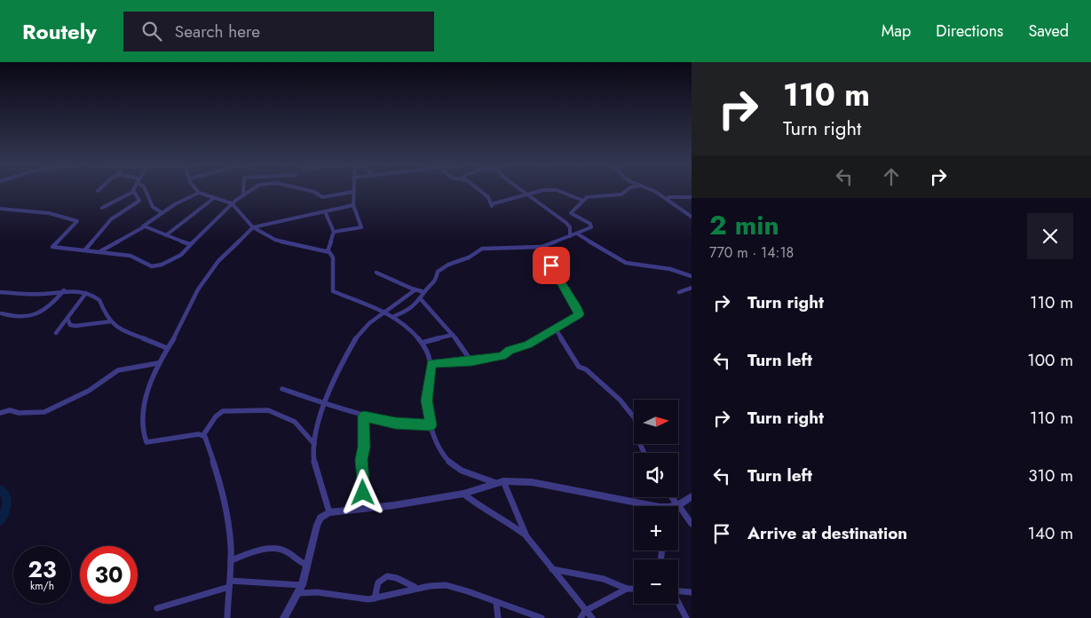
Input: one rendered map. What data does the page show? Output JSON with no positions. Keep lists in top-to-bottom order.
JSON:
{
  "north": "right",
  "page": {
    "header": "Routely",
    "search": "Search here",
    "nav": ["Map", "Directions", "Saved"],
    "turn": ["110 m", "Turn right"],
    "heading": ["2 min", "770 m · 14:18"],
    "list": [
      {
        "name": "Turn right",
        "value": "110 m"
      },
      {
        "name": "Turn left",
        "value": "100 m"
      },
      {
        "name": "Turn right",
        "value": "110 m"
      },
      {
        "name": "Turn left",
        "value": "310 m"
      },
      {
        "name": "Arrive at destination",
        "value": "140 m"
      }
    ],
    "map_buttons": ["+", "−"],
    "speed": "23 km/h",
    "limit": "30"
  }
}
